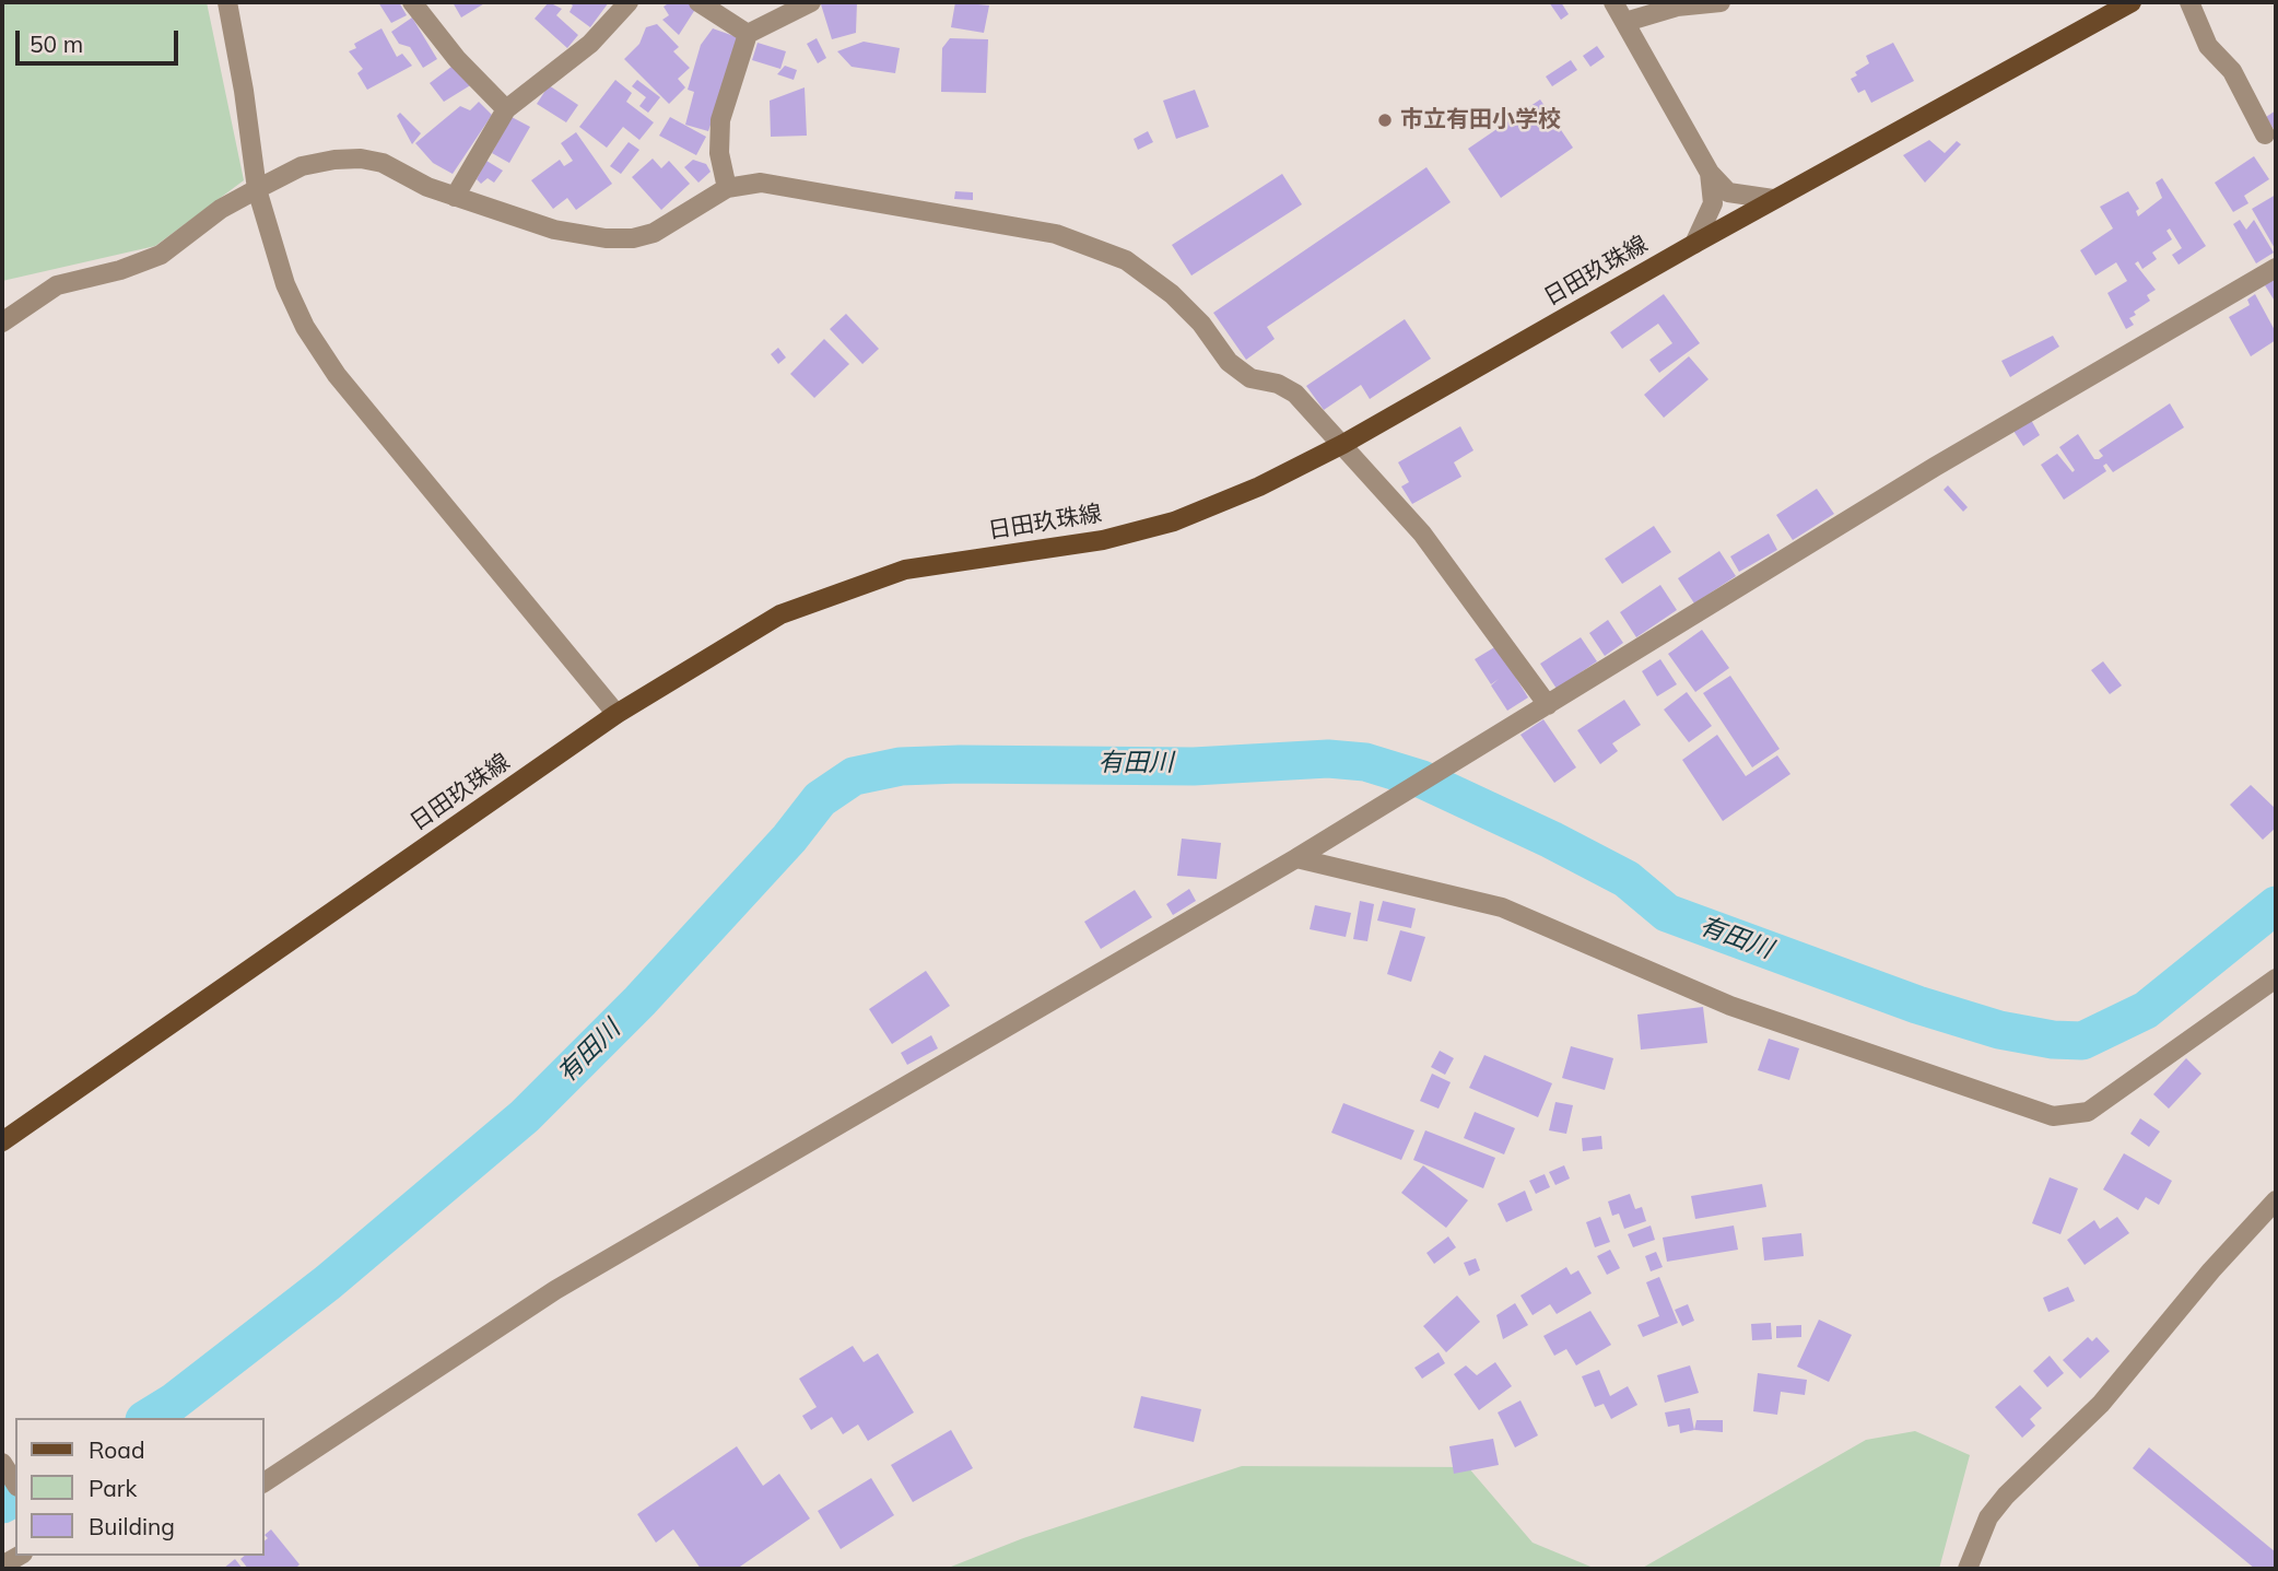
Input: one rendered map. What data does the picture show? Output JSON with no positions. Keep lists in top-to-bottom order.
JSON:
{
  "streets": {
    "main road": ["日田玖珠線"]
  },
  "water": ["有田川"],
  "places": ["市立有田小学校"],
  "legend": ["Road", "Park", "Building"],
  "scale_bar": "50 m"
}
